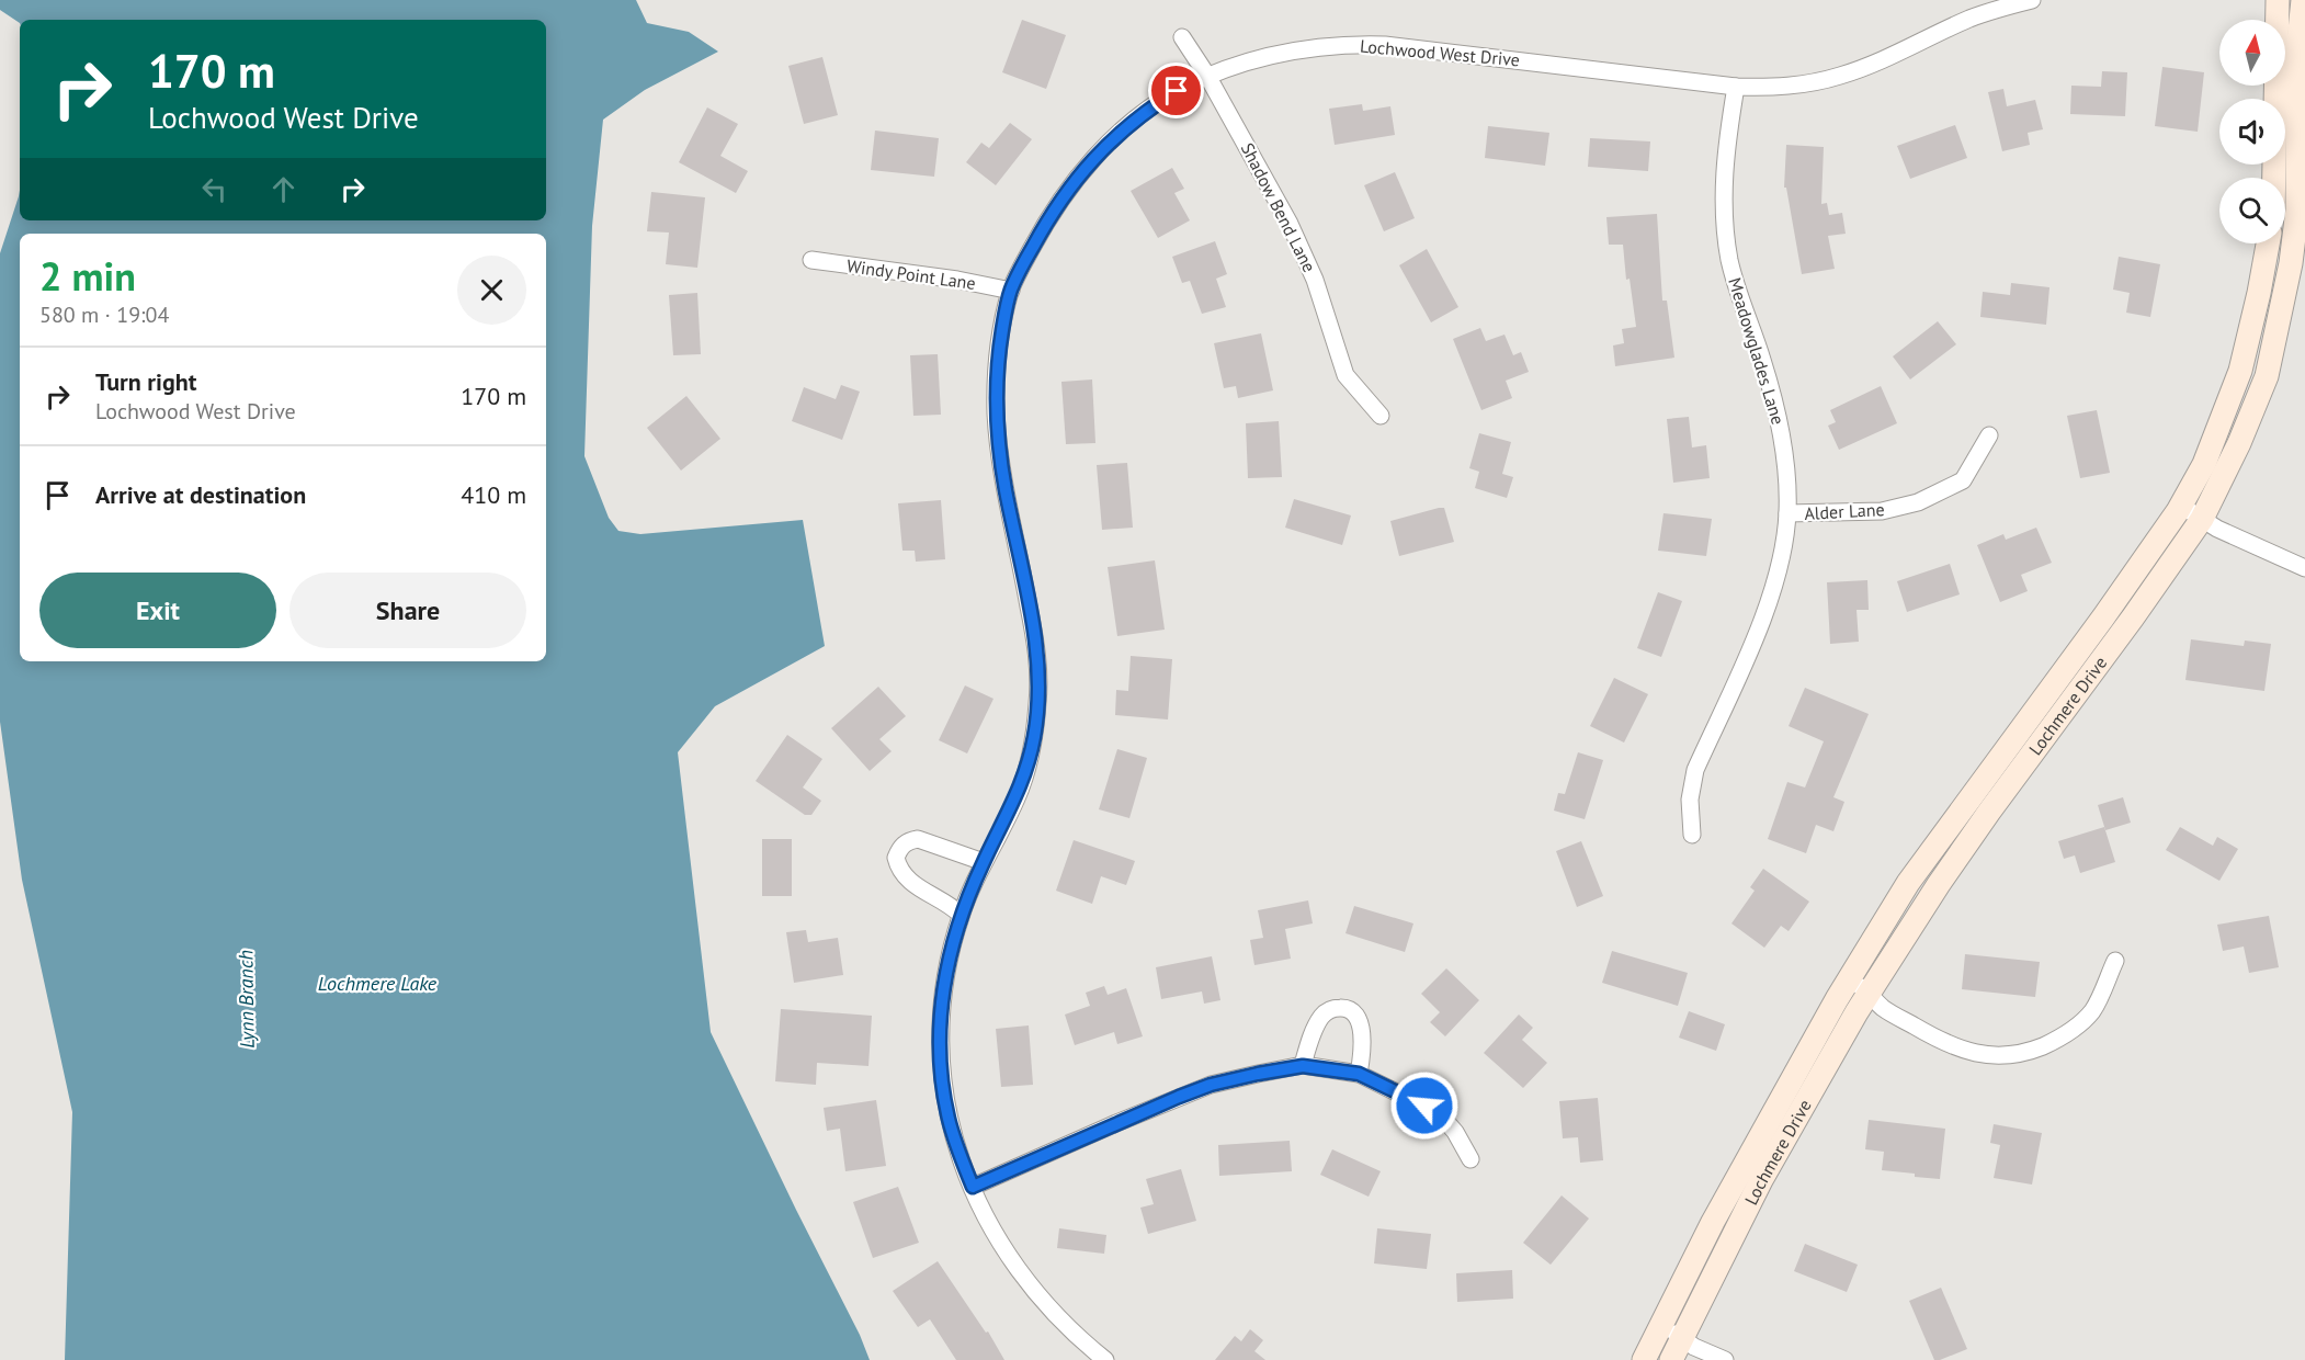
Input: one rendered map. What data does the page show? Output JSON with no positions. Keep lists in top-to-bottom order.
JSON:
{
  "streets": {
    "street": [
      "Lochwood West Drive",
      "Shadow Bend Lane",
      "Windy Point Lane",
      "Meadowglades Lane",
      "Alder Lane",
      "Lochmere Drive"
    ]
  },
  "crossings": [
    ["Lochwood West Drive", "Shadow Bend Lane"],
    ["Lochwood West Drive", "Windy Point Lane"],
    ["Lochwood West Drive", "Meadowglades Lane"],
    ["Meadowglades Lane", "Alder Lane"]
  ],
  "water": ["Lochmere Lake", "Lynn Branch"],
  "north": "top",
  "page": {
    "turn": ["170 m", "Lochwood West Drive"],
    "heading": ["2 min", "580 m · 19:04"],
    "list": [
      {
        "name": "Turn right",
        "note": "Lochwood West Drive",
        "value": "170 m"
      },
      {
        "name": "Arrive at destination",
        "value": "410 m"
      }
    ],
    "buttons": ["Exit", "Share"]
  }
}
